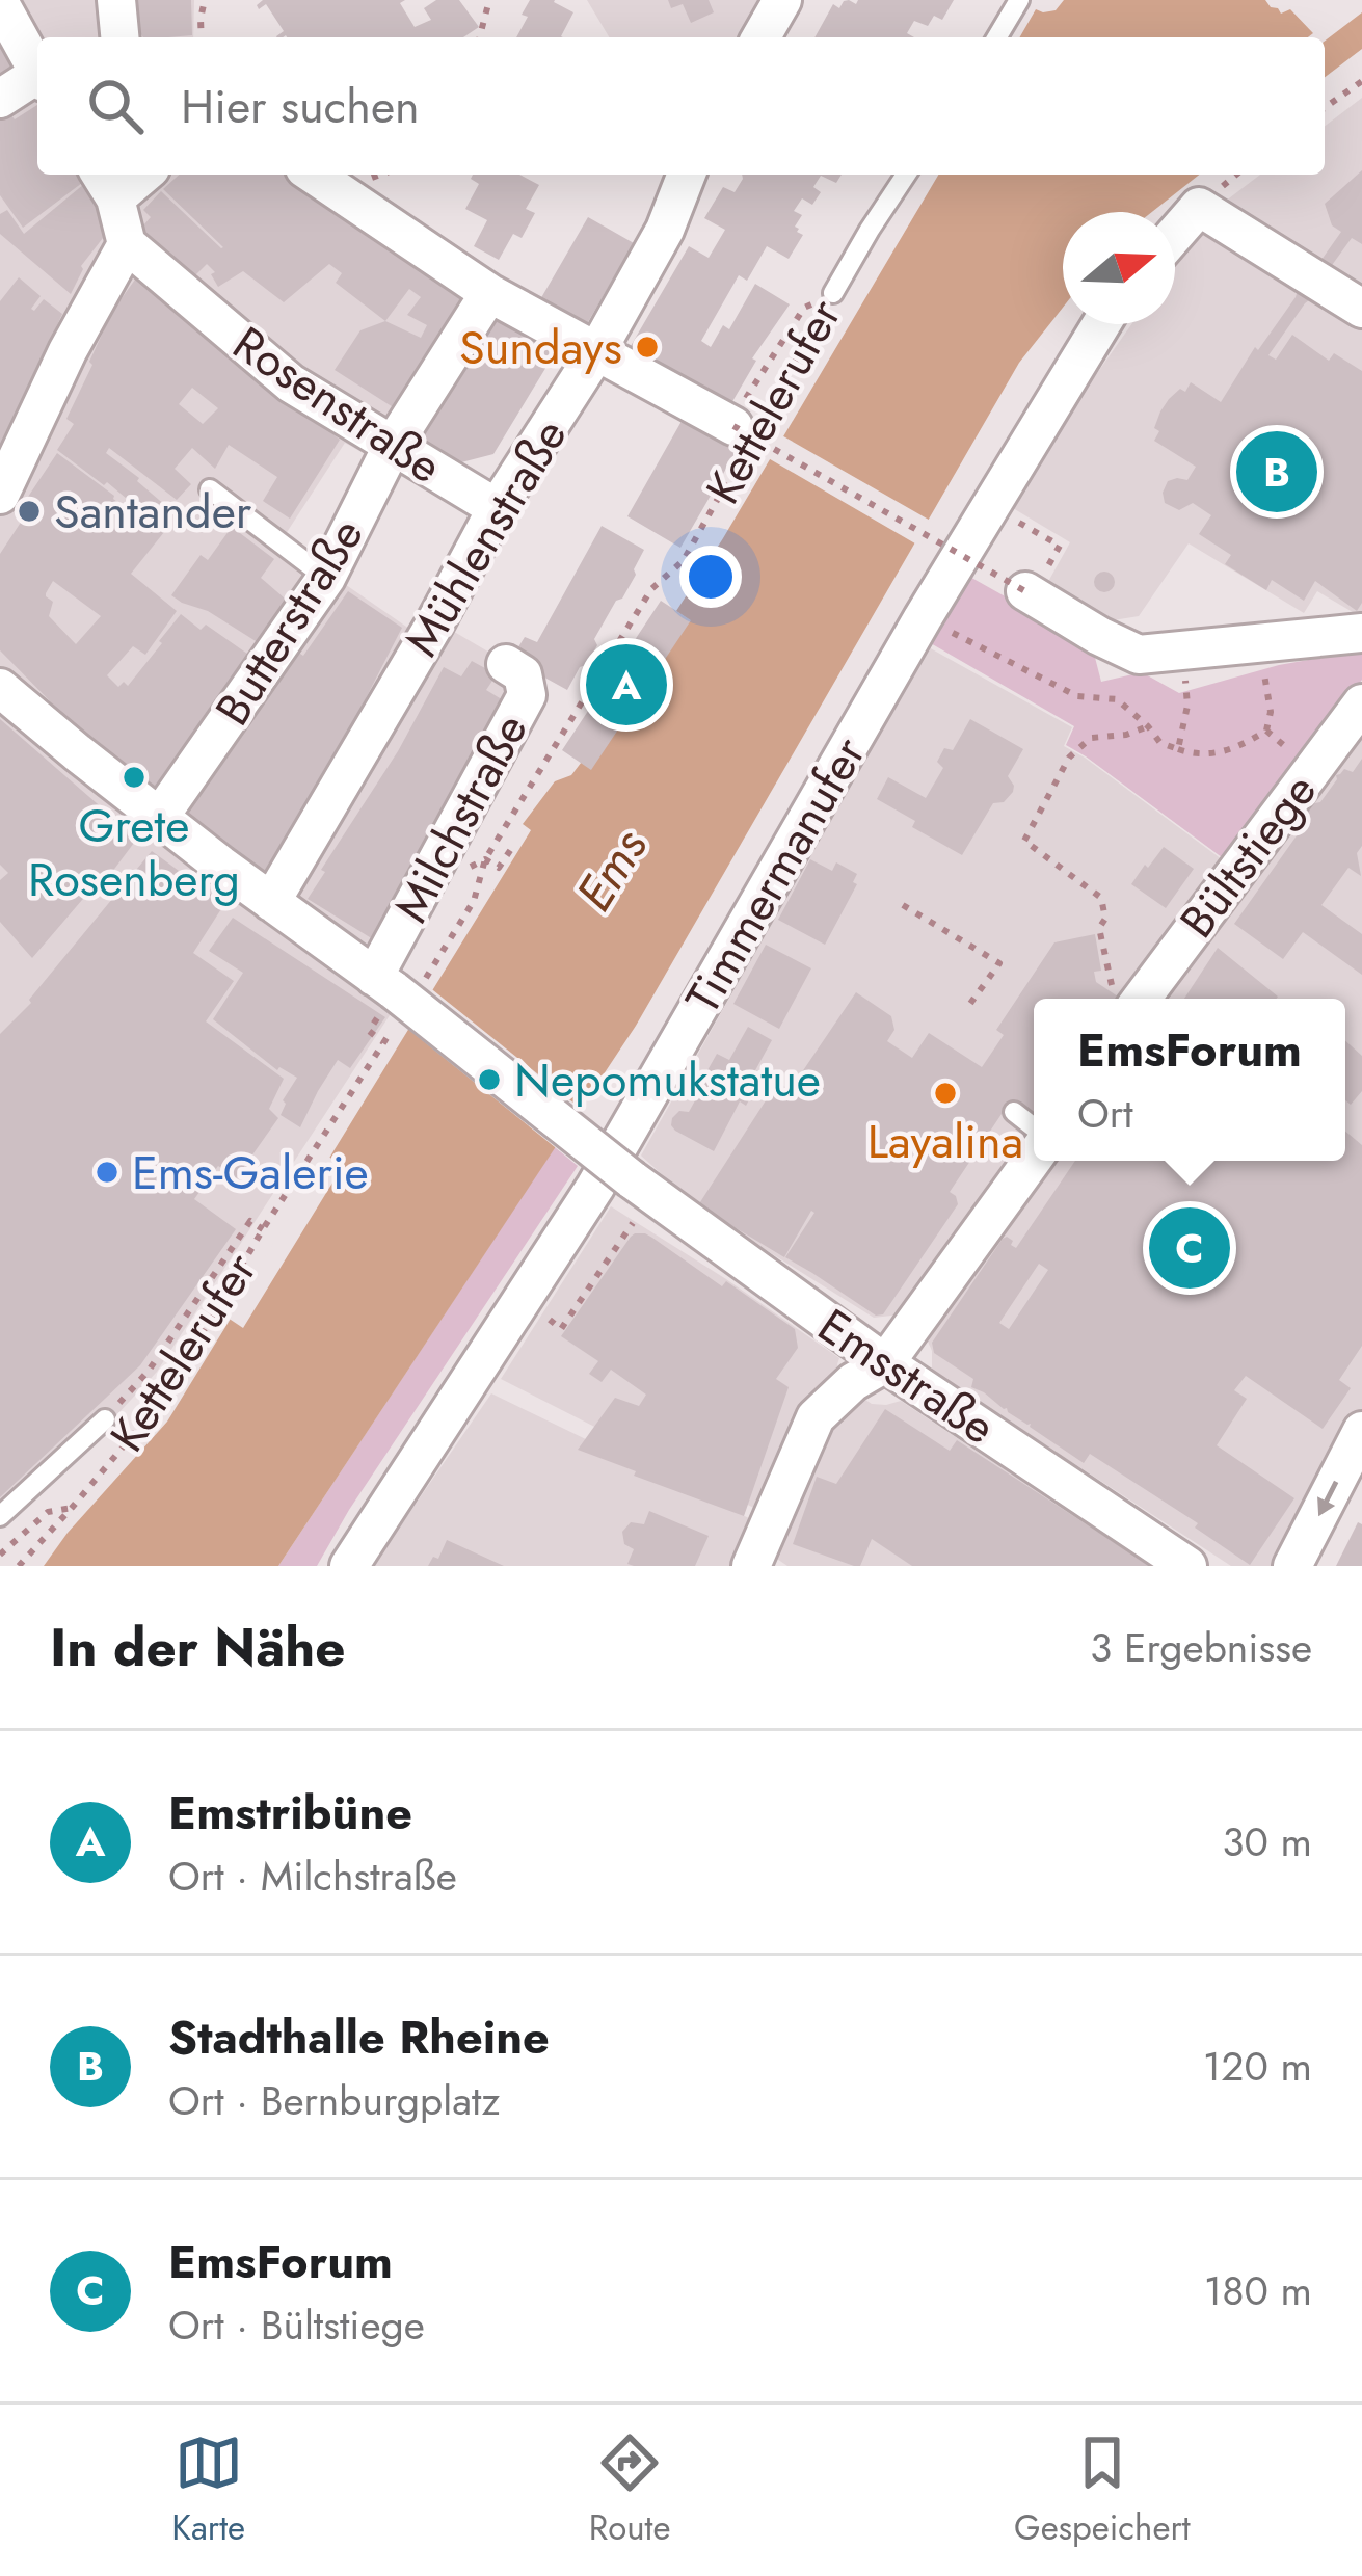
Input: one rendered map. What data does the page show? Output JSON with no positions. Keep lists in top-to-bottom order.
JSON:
{
  "streets": {
    "street": [
      "Rosenstraße",
      "Mühlenstraße",
      "Butterstraße",
      "Milchstraße",
      "Bültstiege",
      "Timmermanufer",
      "Emsstraße"
    ],
    "lane": ["Kettelerufer"]
  },
  "crossings": [
    ["Kettelerufer", "Milchstraße"],
    ["Kettelerufer", "Emsstraße"],
    ["Rosenstraße", "Mühlenstraße"],
    ["Rosenstraße", "Butterstraße"],
    ["Milchstraße", "Emsstraße"]
  ],
  "water": ["Ems"],
  "places": [
    "Sundays",
    "Santander",
    "Grete Rosenberg",
    "Nepomukstatue",
    "Layalina",
    "Ems-Galerie"
  ],
  "north": "right",
  "page": {
    "search": "Hier suchen",
    "pins": ["B", "A", "C"],
    "popup": ["EmsForum", "Ort"],
    "heading": ["In der Nähe", "3 Ergebnisse"],
    "list": [
      {
        "mark": "A",
        "name": "Emstribüne",
        "note": "Ort · Milchstraße",
        "value": "30 m"
      },
      {
        "mark": "B",
        "name": "Stadthalle Rheine",
        "note": "Ort · Bernburgplatz",
        "value": "120 m"
      },
      {
        "mark": "C",
        "name": "EmsForum",
        "note": "Ort · Bültstiege",
        "value": "180 m"
      }
    ],
    "nav": ["Karte", "Route", "Gespeichert"]
  }
}
